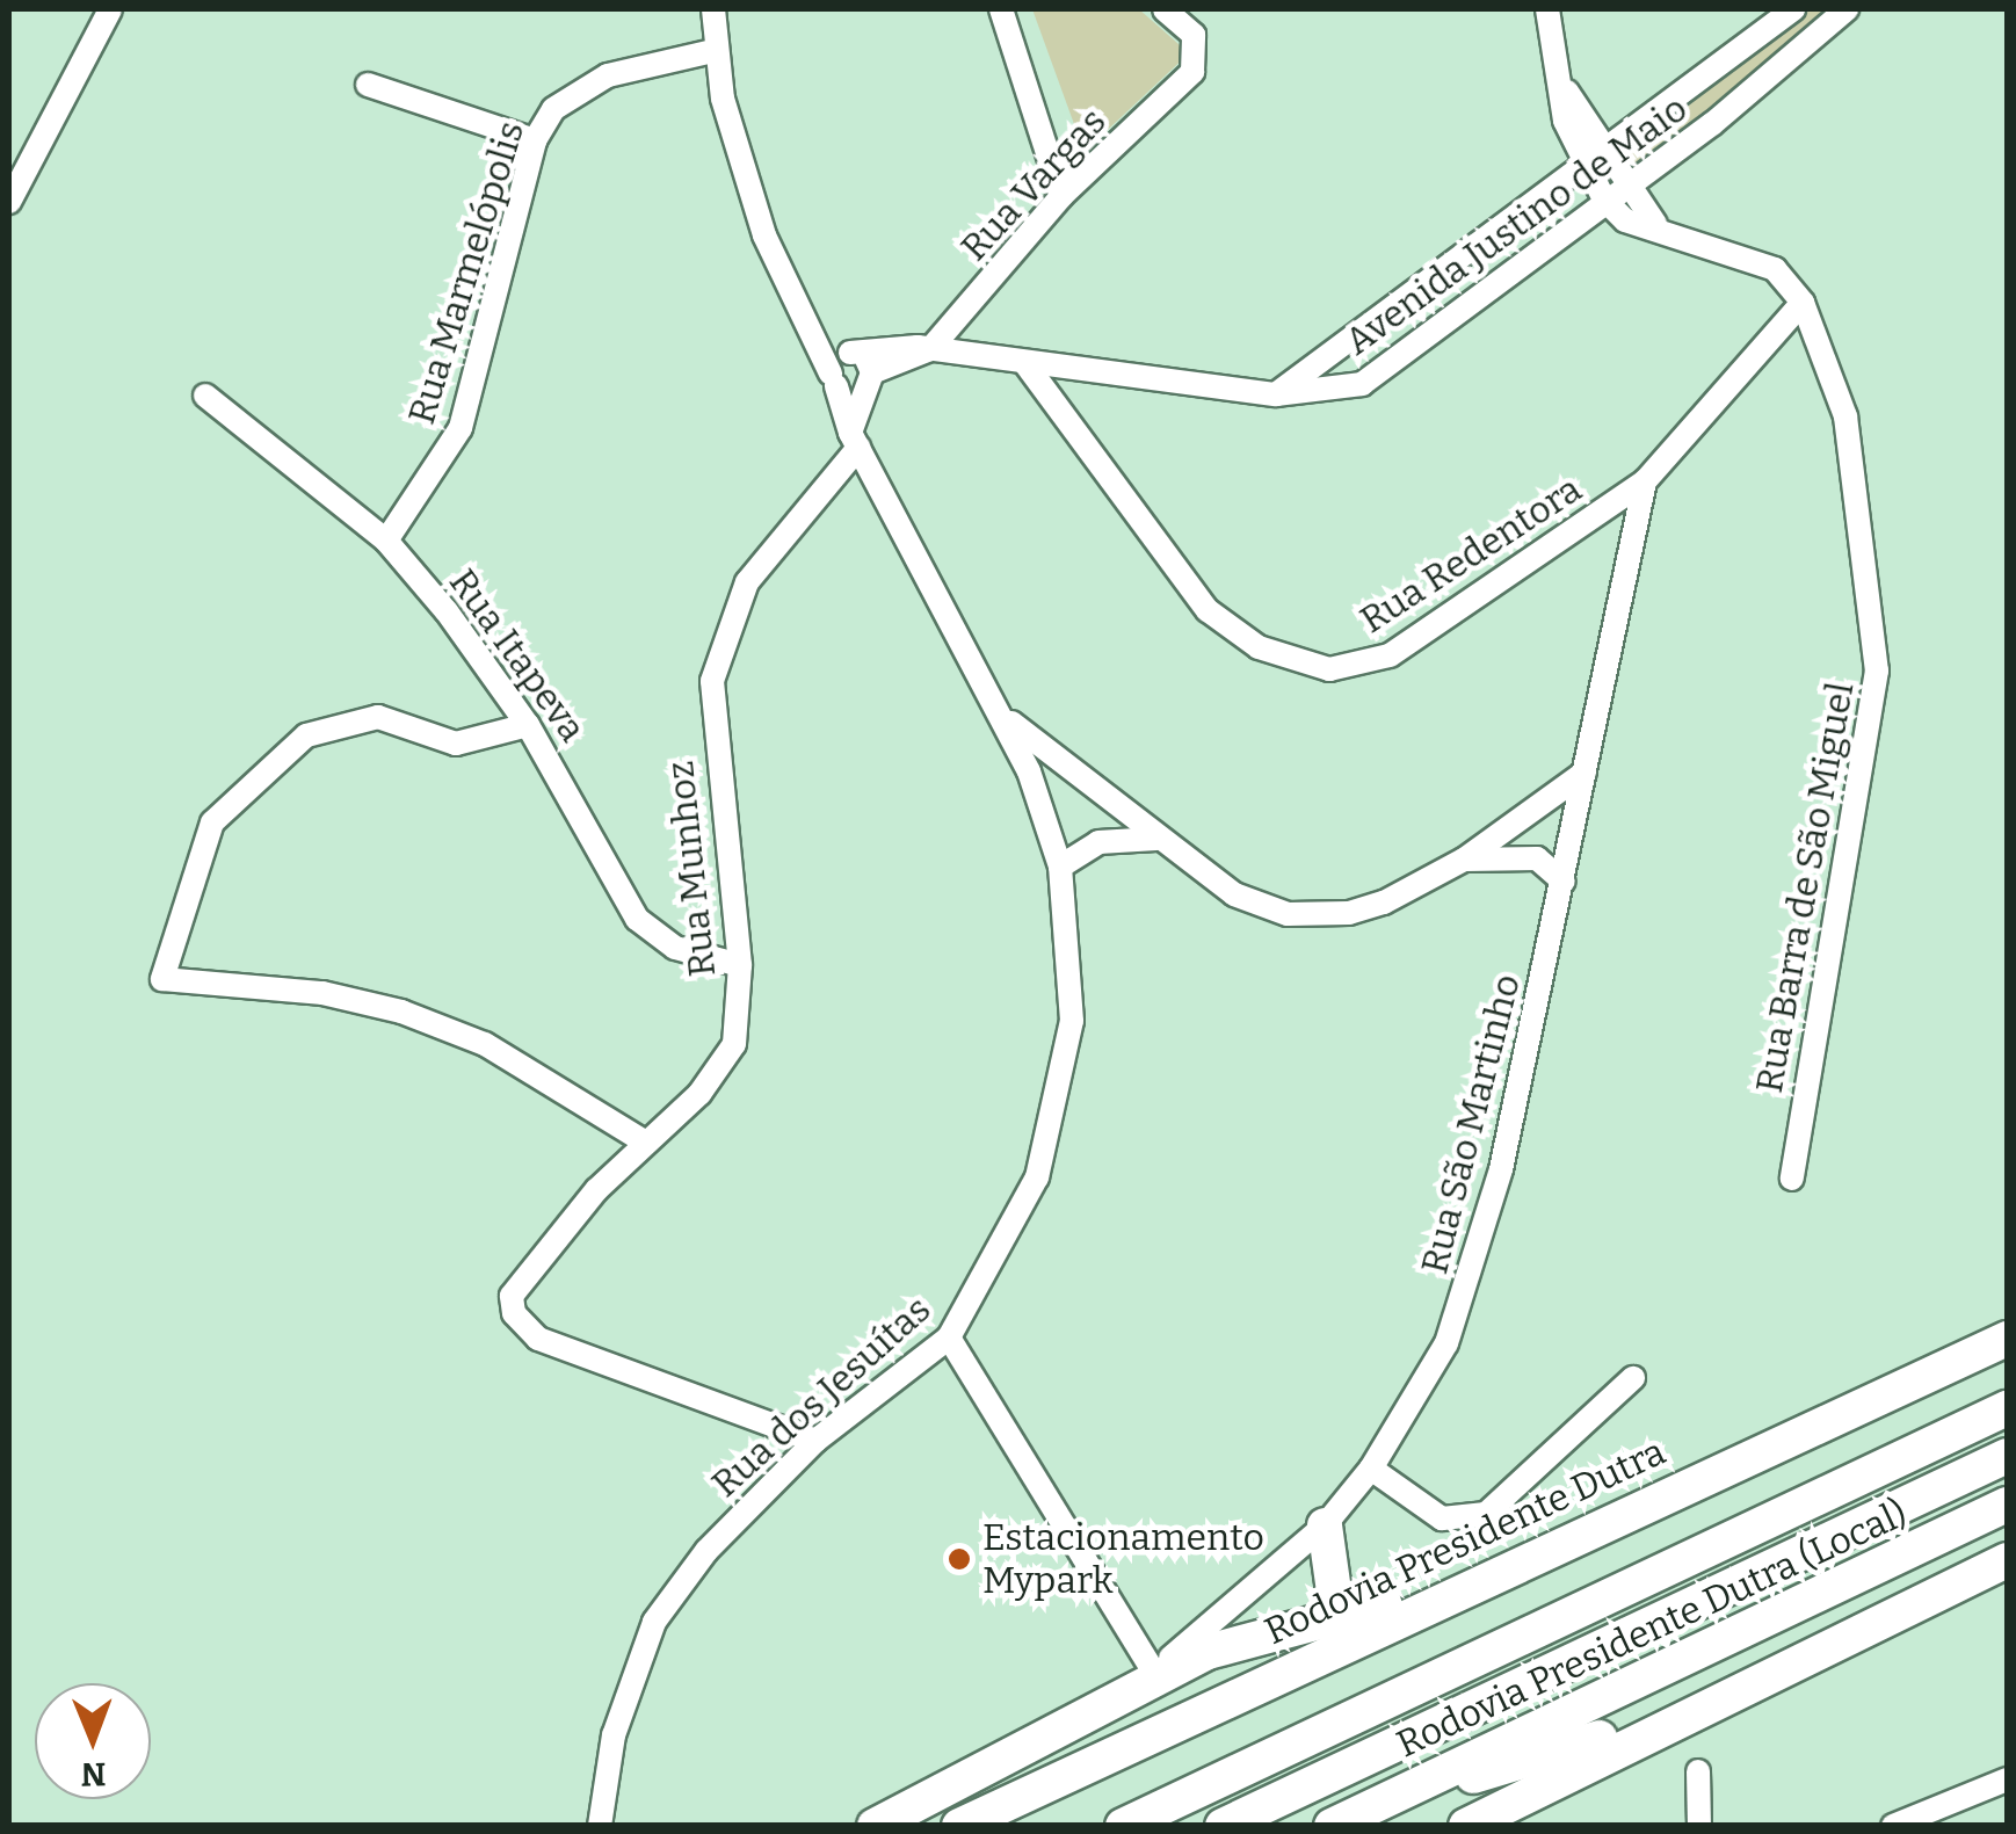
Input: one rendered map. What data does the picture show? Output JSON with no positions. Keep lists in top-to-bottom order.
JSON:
{
  "streets": {
    "highway": ["Rodovia Presidente Dutra", "Rodovia Presidente Dutra (Local)"],
    "street": [
      "Rua Vargas",
      "Avenida Justino de Maio",
      "Rua Marmelópolis",
      "Rua Redentora",
      "Rua Itapeva",
      "Rua Munhoz",
      "Rua Barra de São Miguel",
      "Rua São Martinho",
      "Rua dos Jesuítas"
    ]
  },
  "crossings": [
    ["Avenida Justino de Maio", "Rua Barra de São Miguel"],
    ["Rua Marmelópolis", "Rua Itapeva"],
    ["Rua Marmelópolis", "Rua dos Jesuítas"],
    ["Rua Redentora", "Rua Barra de São Miguel"],
    ["Rua Redentora", "Rua São Martinho"],
    ["Rua Itapeva", "Rua Munhoz"],
    ["Rua Munhoz", "Rua dos Jesuítas"]
  ],
  "places": ["Estacionamento Mypark"],
  "north": "bottom"
}
